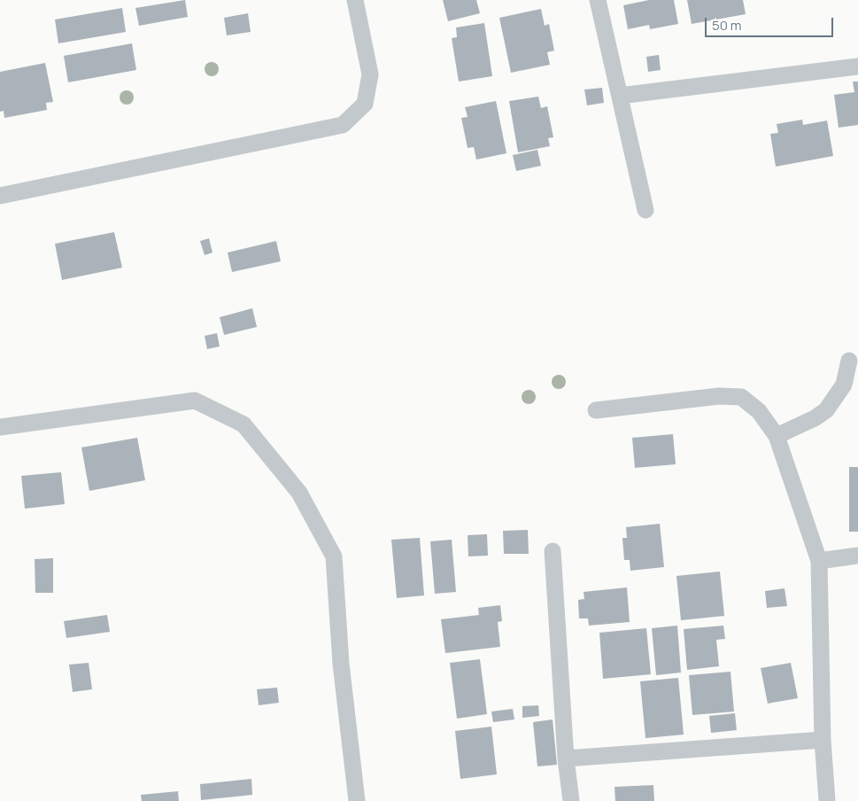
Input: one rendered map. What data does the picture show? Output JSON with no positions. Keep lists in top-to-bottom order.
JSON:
{
  "scale_bar": "50 m"
}
